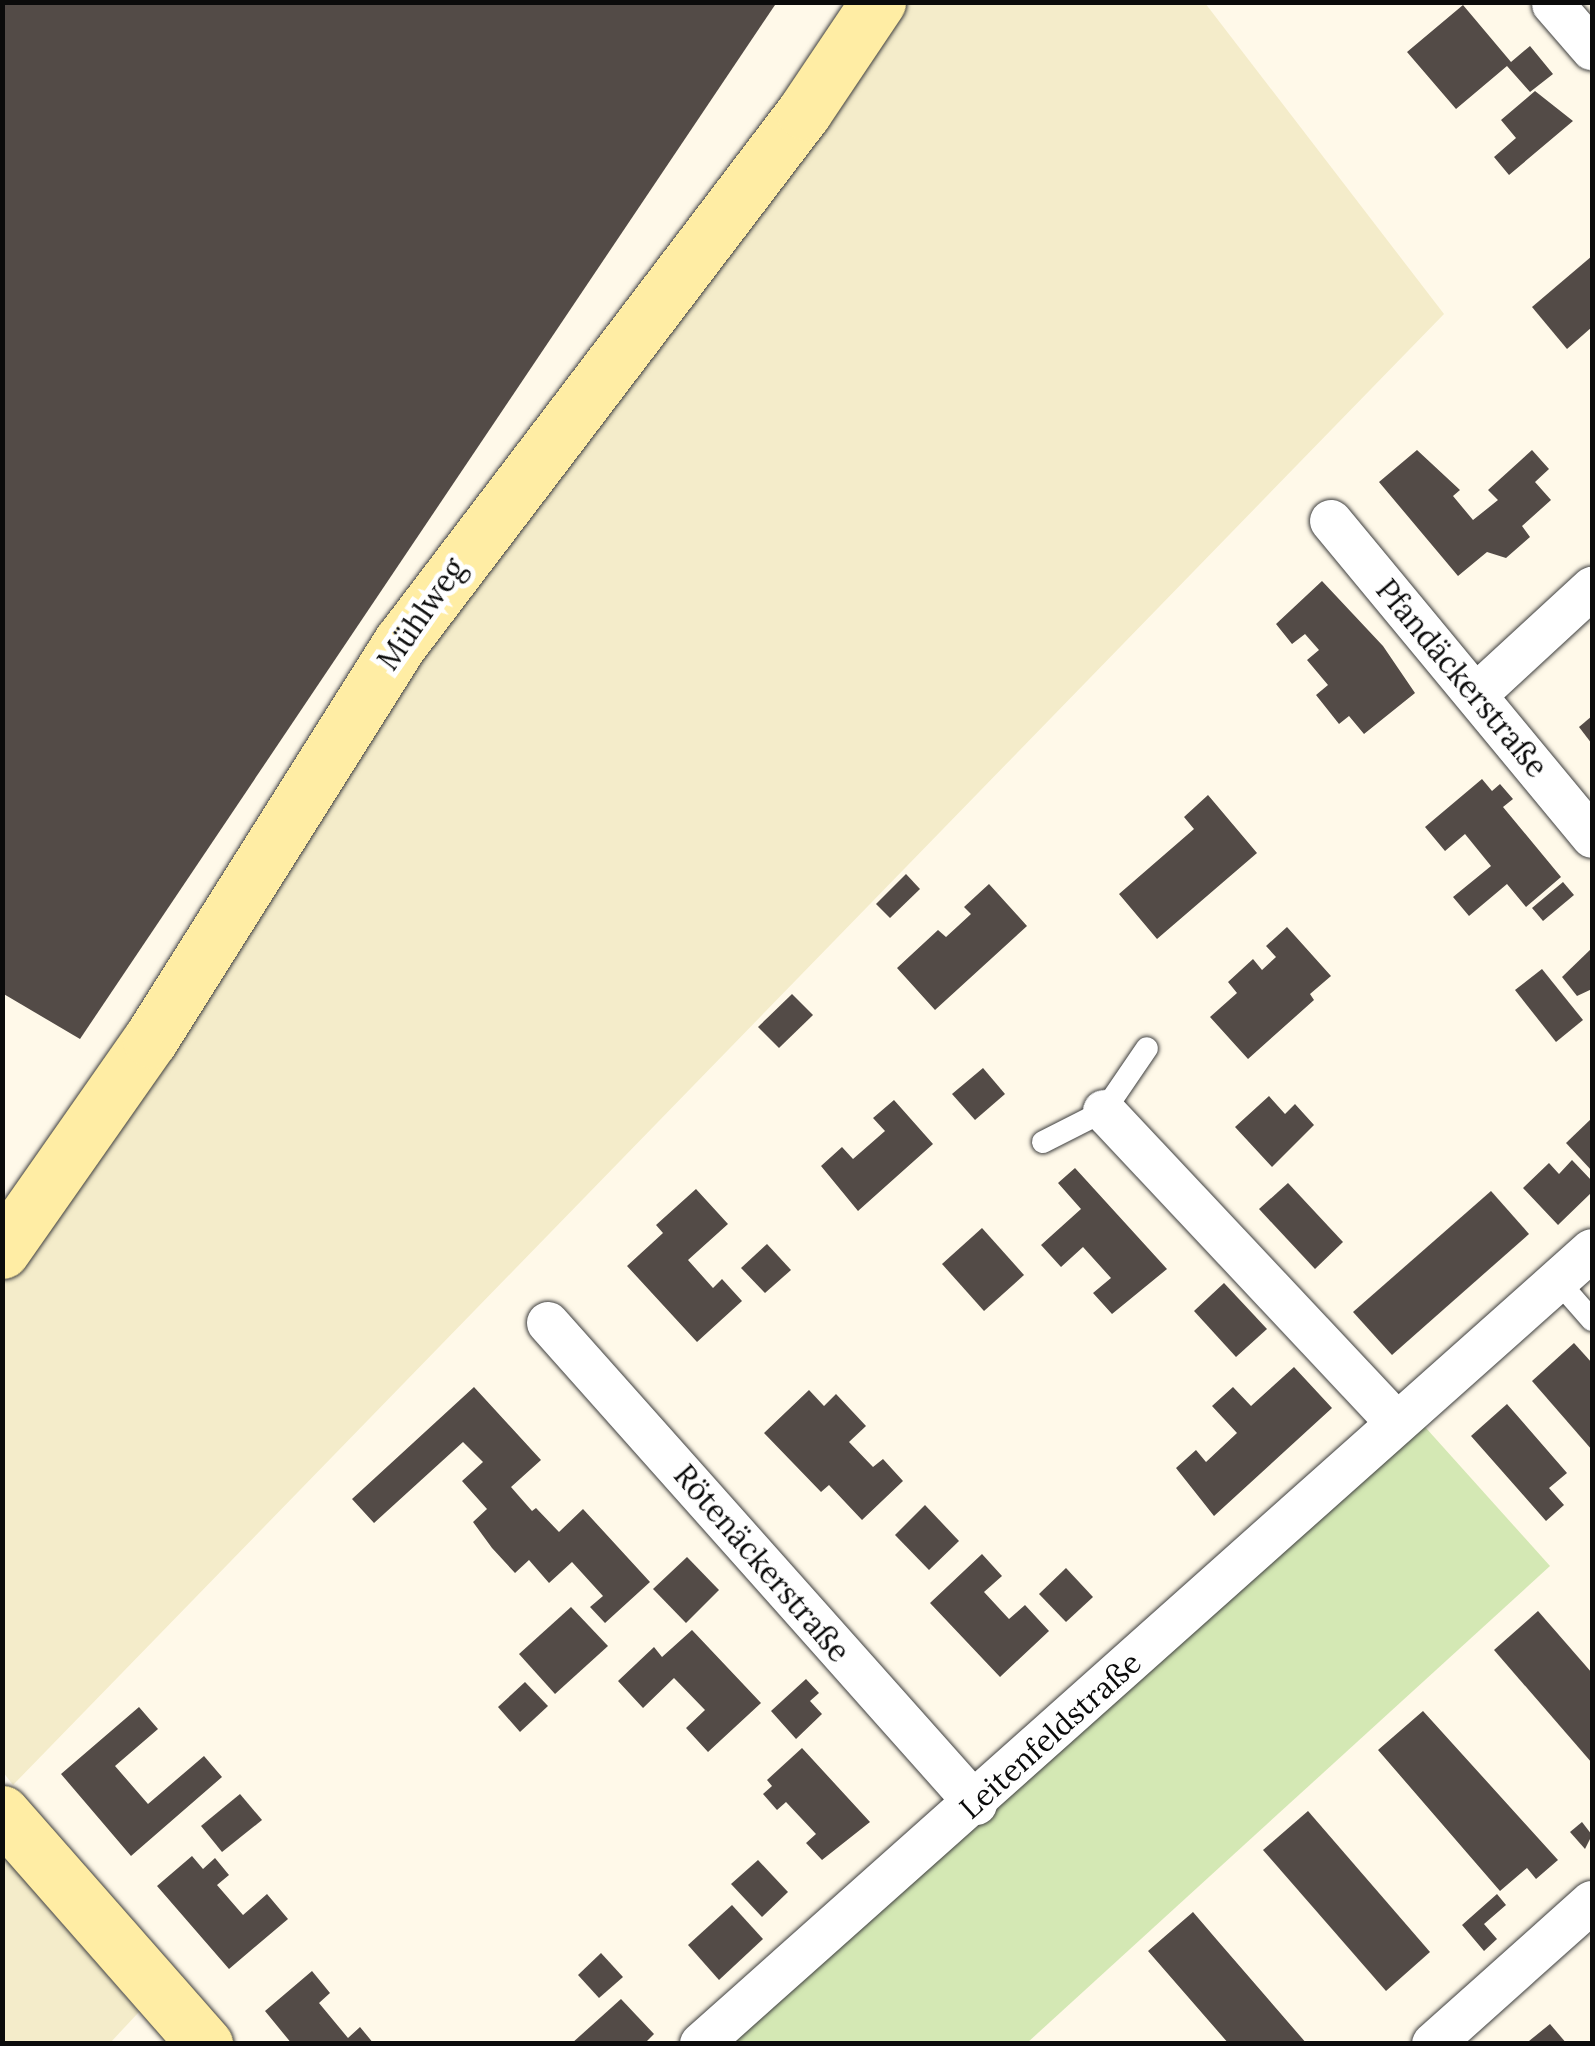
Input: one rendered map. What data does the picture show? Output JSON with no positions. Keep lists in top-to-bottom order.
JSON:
{
  "streets": {
    "street": [
      "Mühlweg",
      "Pfandäckerstraße",
      "Rötenäckerstraße",
      "Leitenfeldstraße"
    ]
  },
  "crossings": [
    ["Rötenäckerstraße", "Leitenfeldstraße"]
  ]
}
